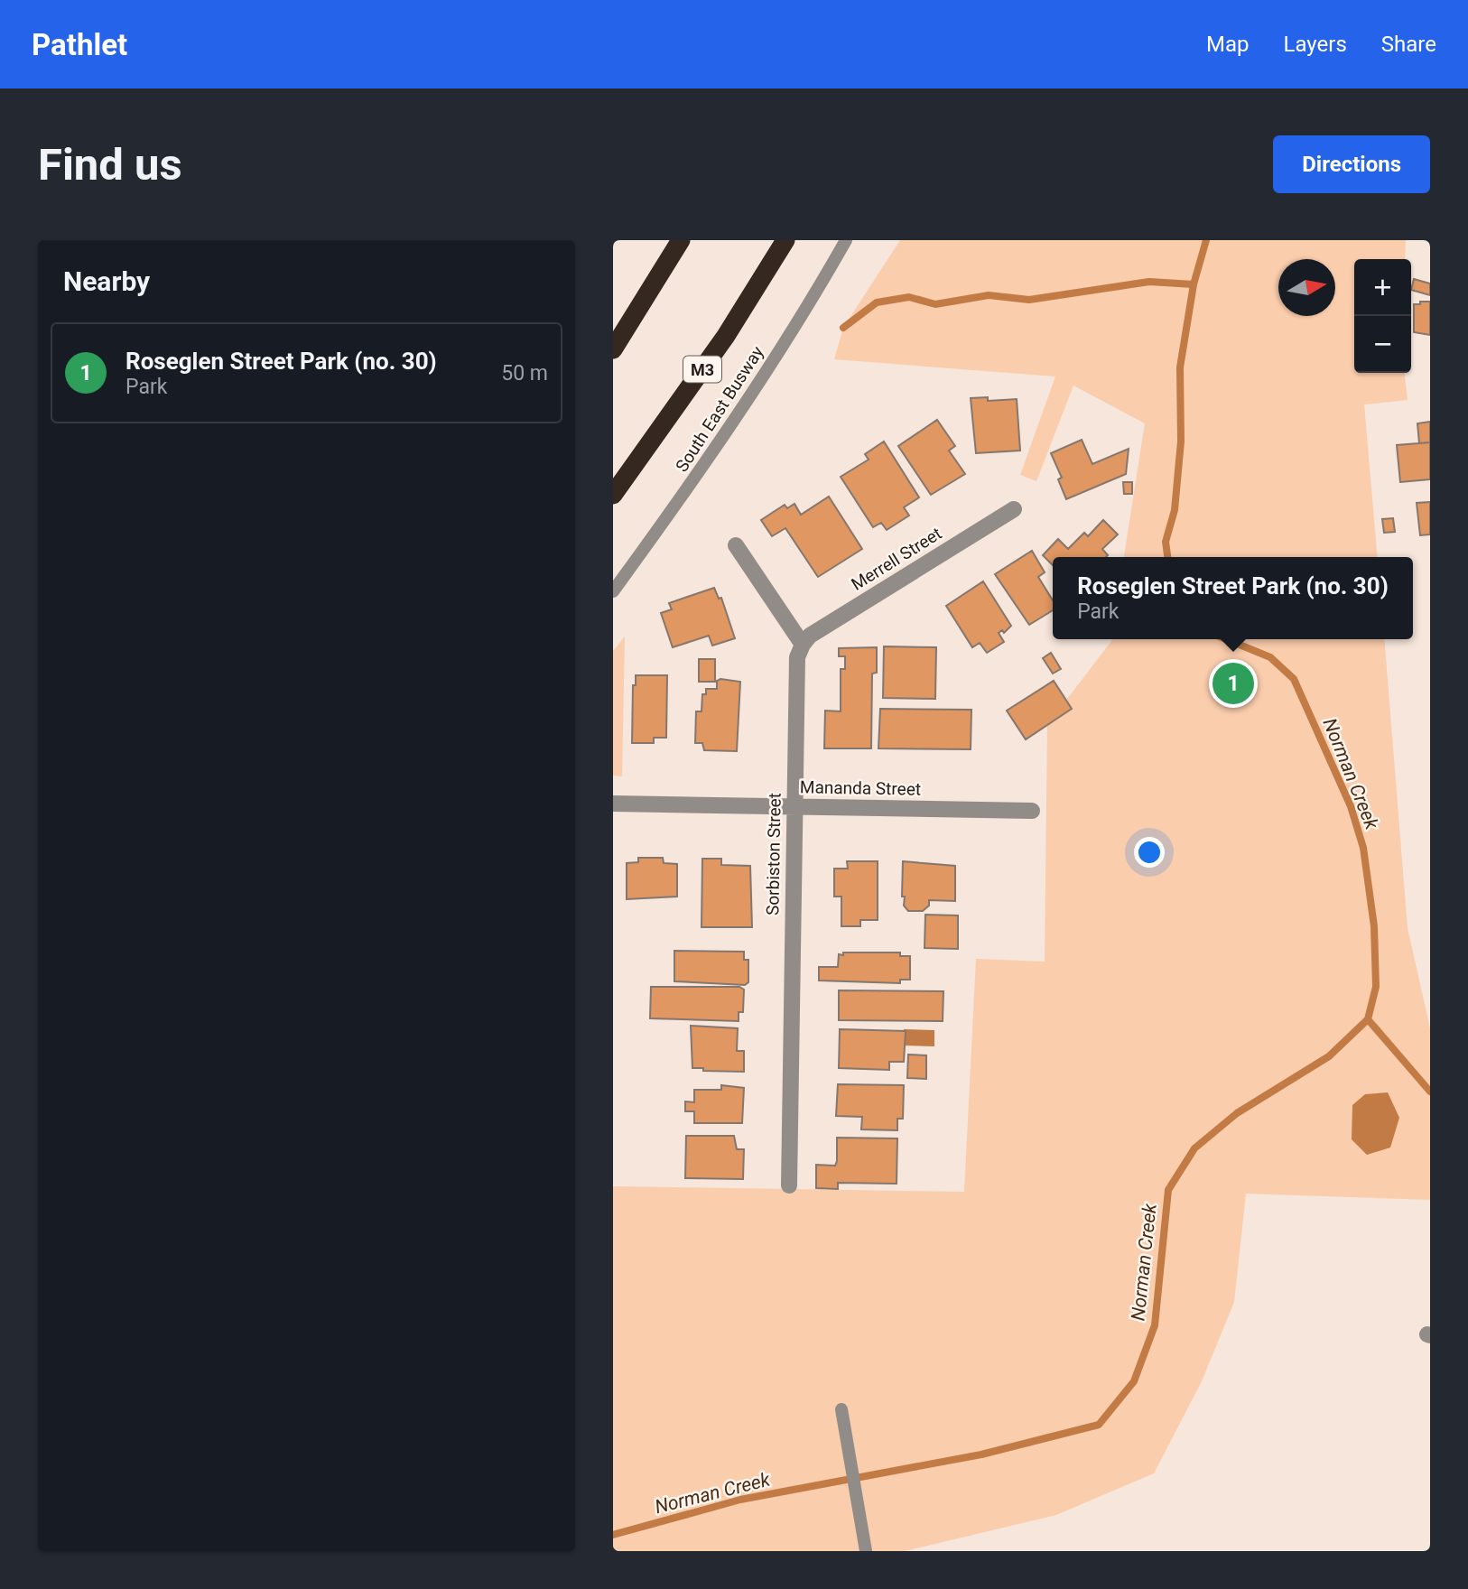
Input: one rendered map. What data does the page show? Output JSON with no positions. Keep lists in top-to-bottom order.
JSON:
{
  "streets": {
    "highway": ["M3"],
    "street": ["Merrell Street", "Mananda Street", "Sorbiston Street"],
    "lane": ["South East Busway"]
  },
  "crossings": [
    ["Merrell Street", "Sorbiston Street"],
    ["Mananda Street", "Sorbiston Street"]
  ],
  "water": ["Norman Creek"],
  "north": "right",
  "page": {
    "header": "Pathlet",
    "nav": ["Map", "Layers", "Share"],
    "buttons": "Directions",
    "title": "Find us",
    "heading": "Nearby",
    "map_buttons": ["+", "−"],
    "list": [
      {
        "mark": "1",
        "name": "Roseglen Street Park (no. 30)",
        "note": "Park",
        "value": "50 m"
      }
    ],
    "popup": ["Roseglen Street Park (no. 30)", "Park"],
    "pins": "1"
  }
}
